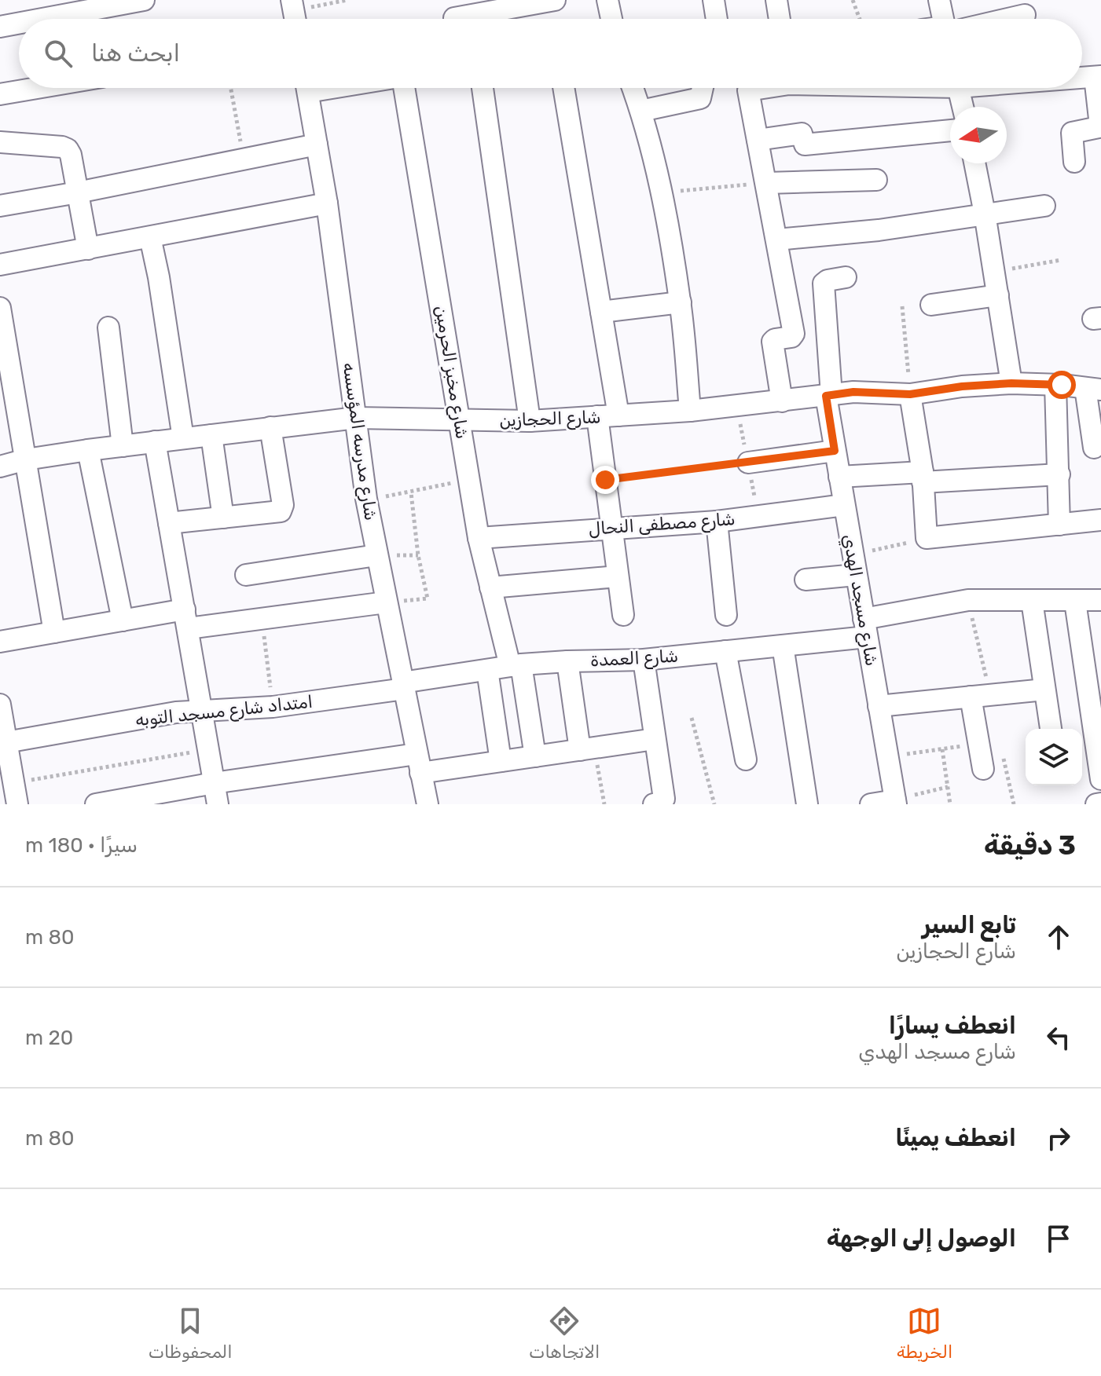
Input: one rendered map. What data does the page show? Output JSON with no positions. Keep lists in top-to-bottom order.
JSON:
{
  "streets": {
    "street": [
      "شارع مخبز الحرمين",
      "شارع الحجازين",
      "شارع مدرسه المؤسسه",
      "شارع مصطفى النحال",
      "شارع مسجد الهدي",
      "شارع العمدة",
      "امتداد شارع مسجد التوبه"
    ]
  },
  "crossings": [
    ["شارع مخبز الحرمين", "شارع الحجازين"],
    ["شارع مخبز الحرمين", "شارع مصطفى النحال"],
    ["شارع مخبز الحرمين", "شارع العمدة"],
    ["شارع الحجازين", "شارع مدرسه المؤسسه"],
    ["شارع الحجازين", "شارع مسجد الهدي"],
    ["شارع مدرسه المؤسسه", "شارع العمدة"],
    ["شارع مدرسه المؤسسه", "امتداد شارع مسجد التوبه"],
    ["شارع مصطفى النحال", "شارع مسجد الهدي"],
    ["شارع مسجد الهدي", "شارع العمدة"],
    ["شارع العمدة", "امتداد شارع مسجد التوبه"]
  ],
  "north": "left",
  "page": {
    "search": "ابحث هنا",
    "heading": ["3 دقيقة", "سيرًا · 180 m"],
    "list": [
      ["تابع السير", "شارع الحجازين", "80 m"],
      ["انعطف يسارًا", "شارع مسجد الهدي", "20 m"],
      ["انعطف يمينًا", "80 m"],
      "الوصول إلى الوجهة"
    ],
    "nav": ["الخريطة", "الاتجاهات", "المحفوظات"]
  }
}
